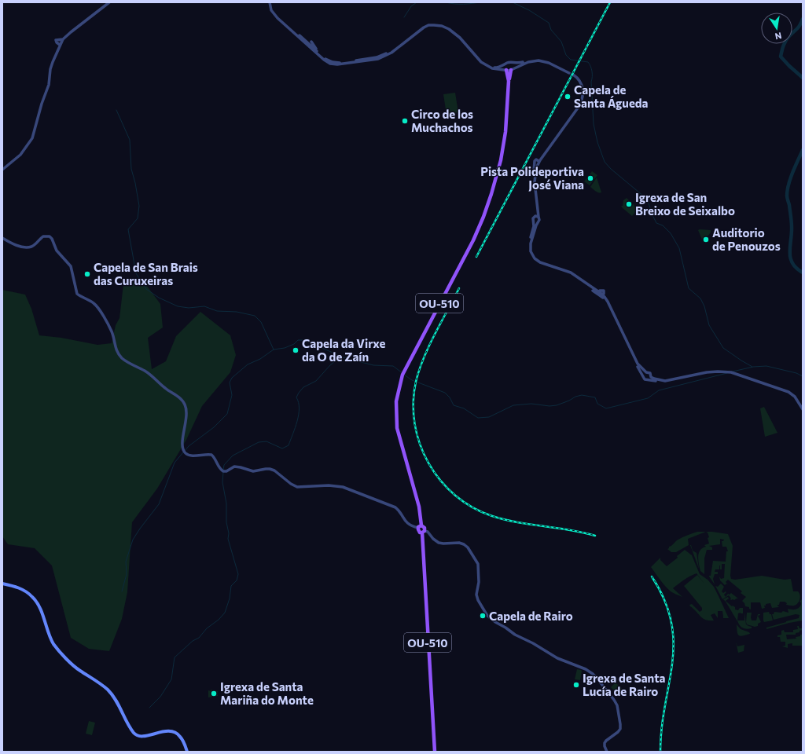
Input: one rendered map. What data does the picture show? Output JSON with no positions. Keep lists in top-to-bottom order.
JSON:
{
  "streets": {
    "main road": ["OU-510"]
  },
  "places": [
    "Capela de Santa Águeda",
    "Circo de los Muchachos",
    "Pista Polideportiva José Viana",
    "Igrexa de San Breixo de Seixalbo",
    "Auditorio de Penouzos",
    "Capela de San Brais das Curuxeiras",
    "Capela da Virxe da O de Zaín",
    "Capela de Rairo",
    "Igrexa de Santa Lucía de Rairo",
    "Igrexa de Santa Mariña do Monte"
  ],
  "north": "bottom"
}
